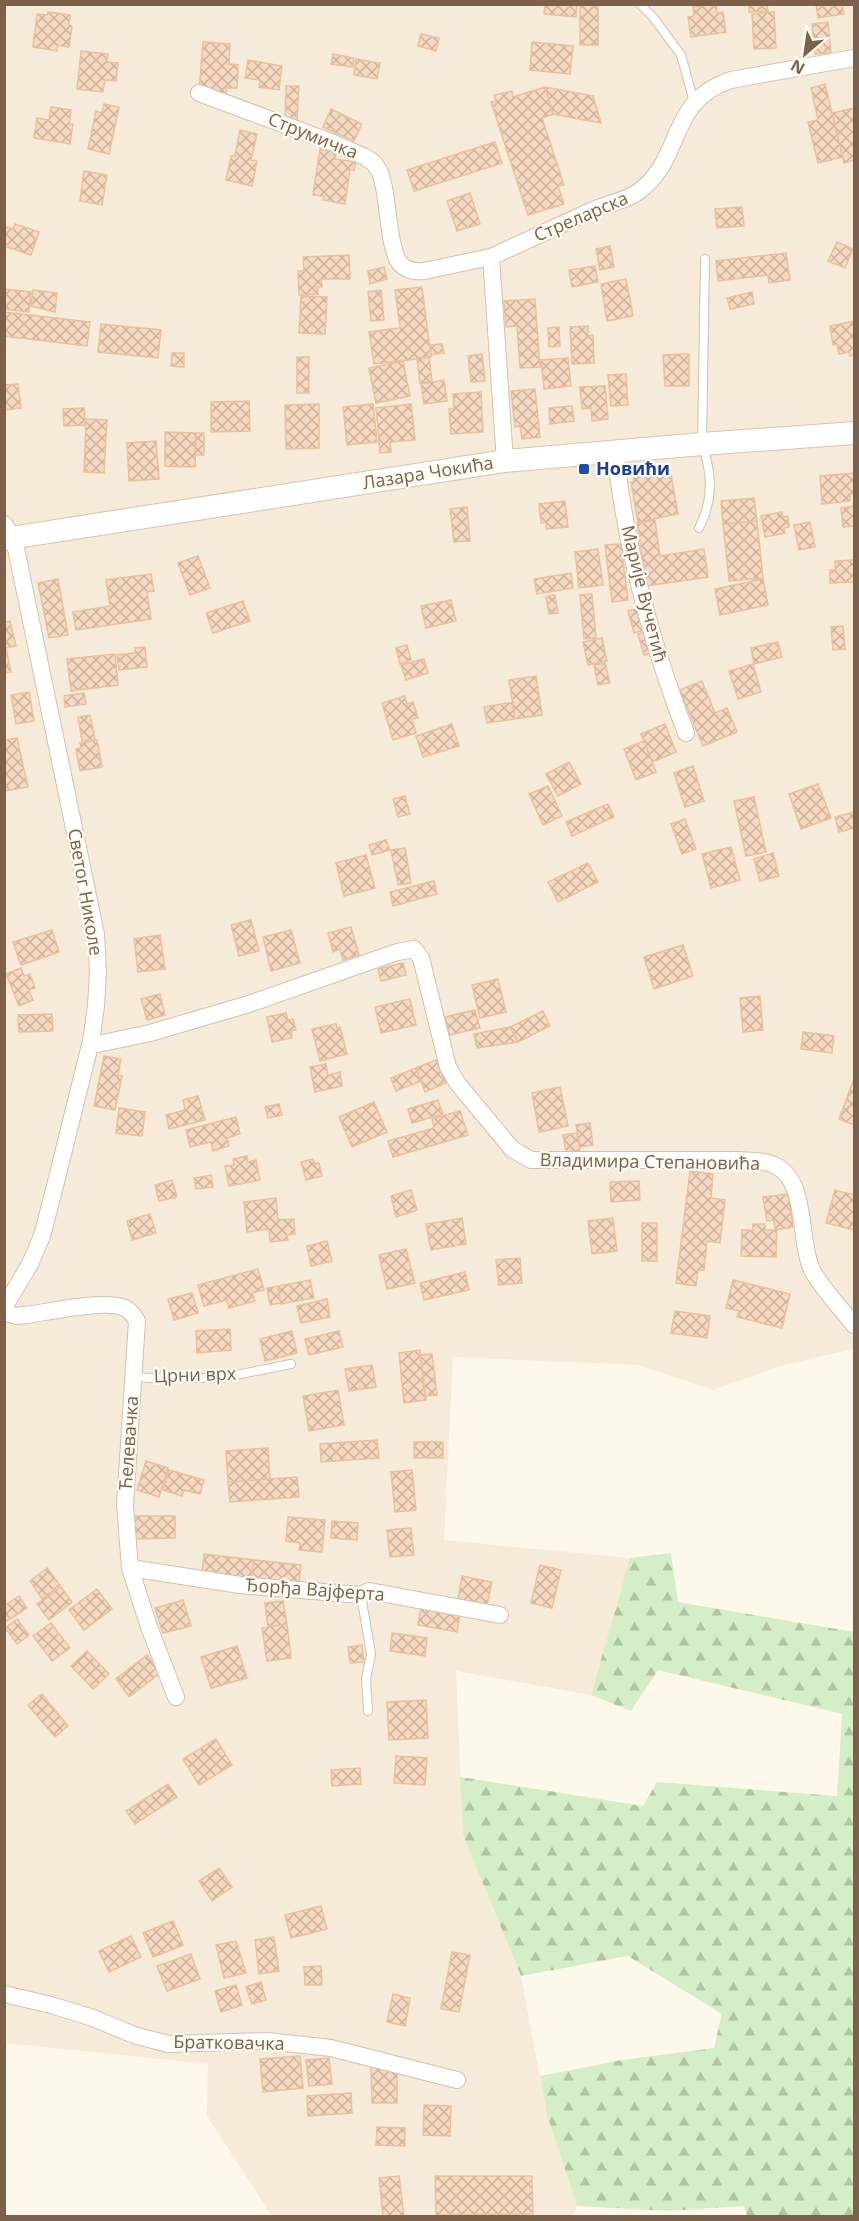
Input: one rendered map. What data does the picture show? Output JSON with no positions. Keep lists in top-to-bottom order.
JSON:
{
  "streets": {
    "street": [
      "Струмичка",
      "Стреларска",
      "Лазара Чокића",
      "Марије Вучетић",
      "Светог Николе",
      "Владимира Степановића",
      "Ћелевачка",
      "Ђорђа Вајферта",
      "Братковачка"
    ],
    "lane": ["Црни врх"]
  },
  "crossings": [
    ["Струмичка", "Стреларска"],
    ["Лазара Чокића", "Марије Вучетић"],
    ["Лазара Чокића", "Светог Николе"],
    ["Светог Николе", "Владимира Степановића"],
    ["Светог Николе", "Ћелевачка"],
    ["Црни врх", "Ћелевачка"],
    ["Ћелевачка", "Ђорђа Вајферта"]
  ],
  "places": {
    "transit": ["Новићи"]
  },
  "north": "bottom left"
}
